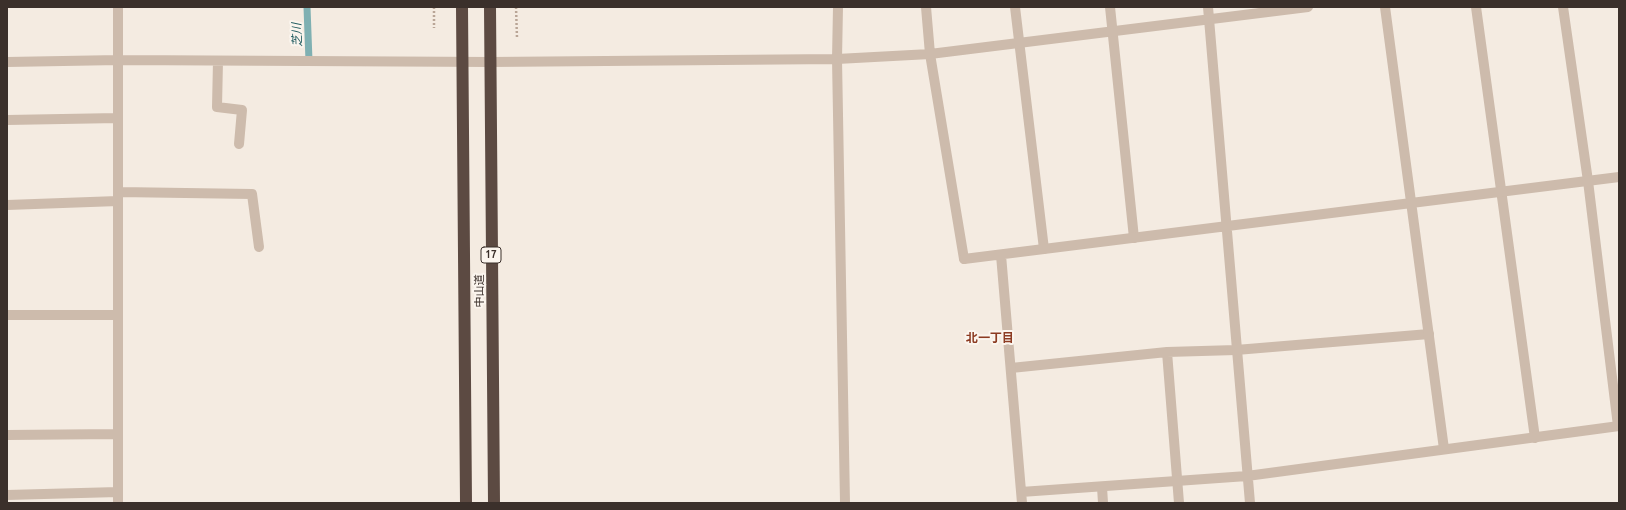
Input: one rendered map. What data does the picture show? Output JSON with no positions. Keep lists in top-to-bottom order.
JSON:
{
  "streets": {
    "highway": ["17", "中山道"]
  },
  "districts": ["北一丁目"],
  "water": ["芝川"]
}
